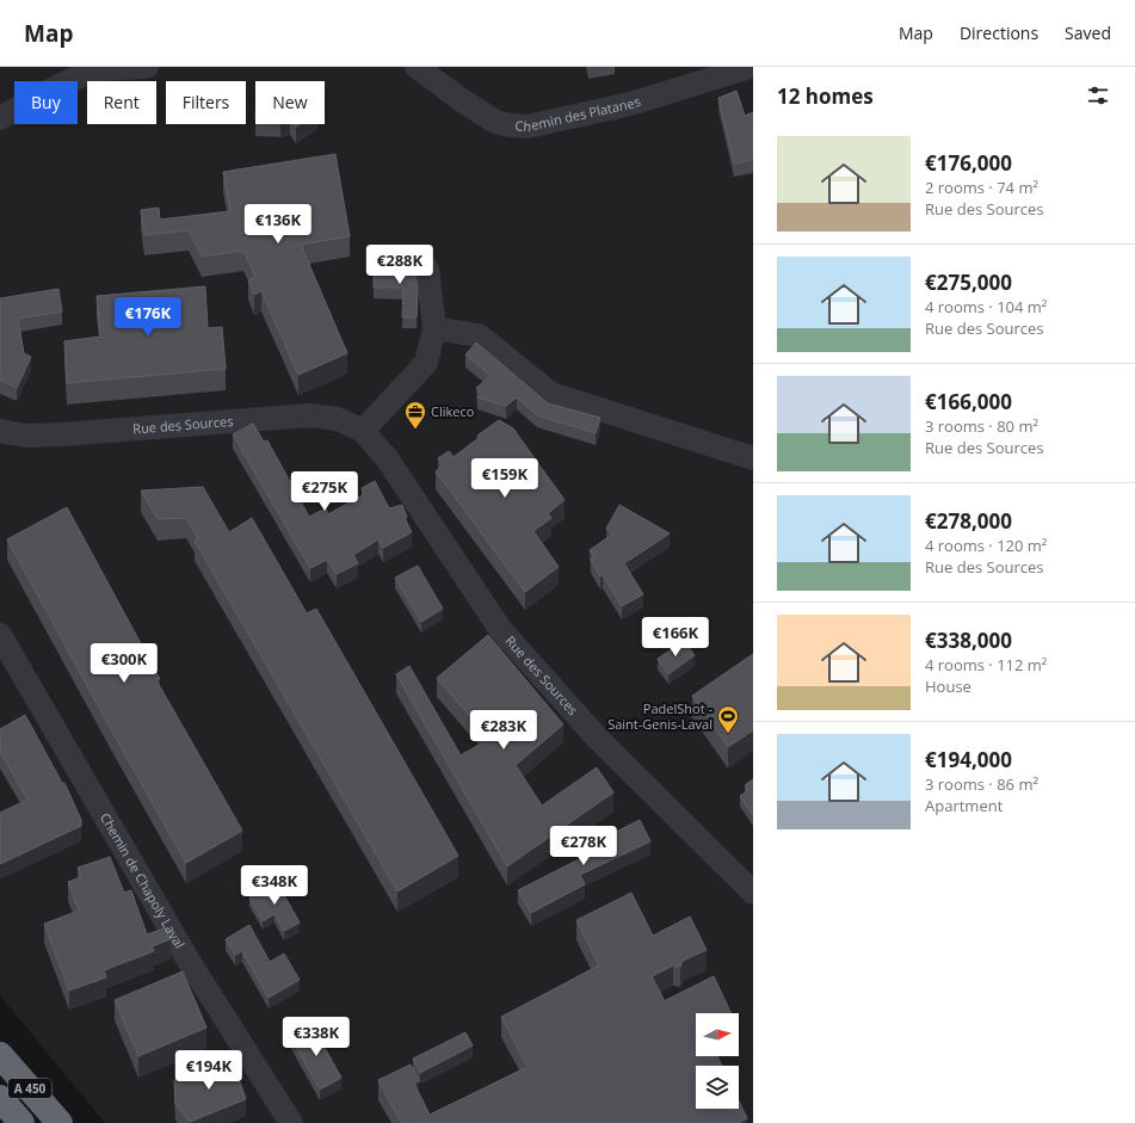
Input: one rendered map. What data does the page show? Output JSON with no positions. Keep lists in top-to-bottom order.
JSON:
{
  "streets": {
    "highway": ["A 450"],
    "street": ["Chemin des Platanes", "Rue des Sources", "Chemin de Chapoly Laval"]
  },
  "places": {
    "office": ["Clikeco"],
    "sports": ["PadelShot - Saint-Genis-Laval"]
  },
  "north": "right",
  "page": {
    "header": "Map",
    "nav": ["Map", "Directions", "Saved"],
    "heading": "12 homes",
    "chip": [
      "Buy",
      "Rent",
      "Filters",
      "New"
    ],
    "list": [
      {
        "name": "€176,000",
        "note": "2 rooms · 74 m² · Rue des Sources"
      },
      {
        "name": "€275,000",
        "note": "4 rooms · 104 m² · Rue des Sources"
      },
      {
        "name": "€166,000",
        "note": "3 rooms · 80 m² · Rue des Sources"
      },
      {
        "name": "€278,000",
        "note": "4 rooms · 120 m² · Rue des Sources"
      },
      {
        "name": "€338,000",
        "note": "4 rooms · 112 m² · House"
      },
      {
        "name": "€194,000",
        "note": "3 rooms · 86 m² · Apartment"
      }
    ],
    "price": [
      "€136K",
      "€288K",
      "€176K",
      "€159K",
      "€275K",
      "€166K",
      "€300K",
      "€283K",
      "€278K",
      "€348K",
      "€338K",
      "€194K"
    ]
  }
}
